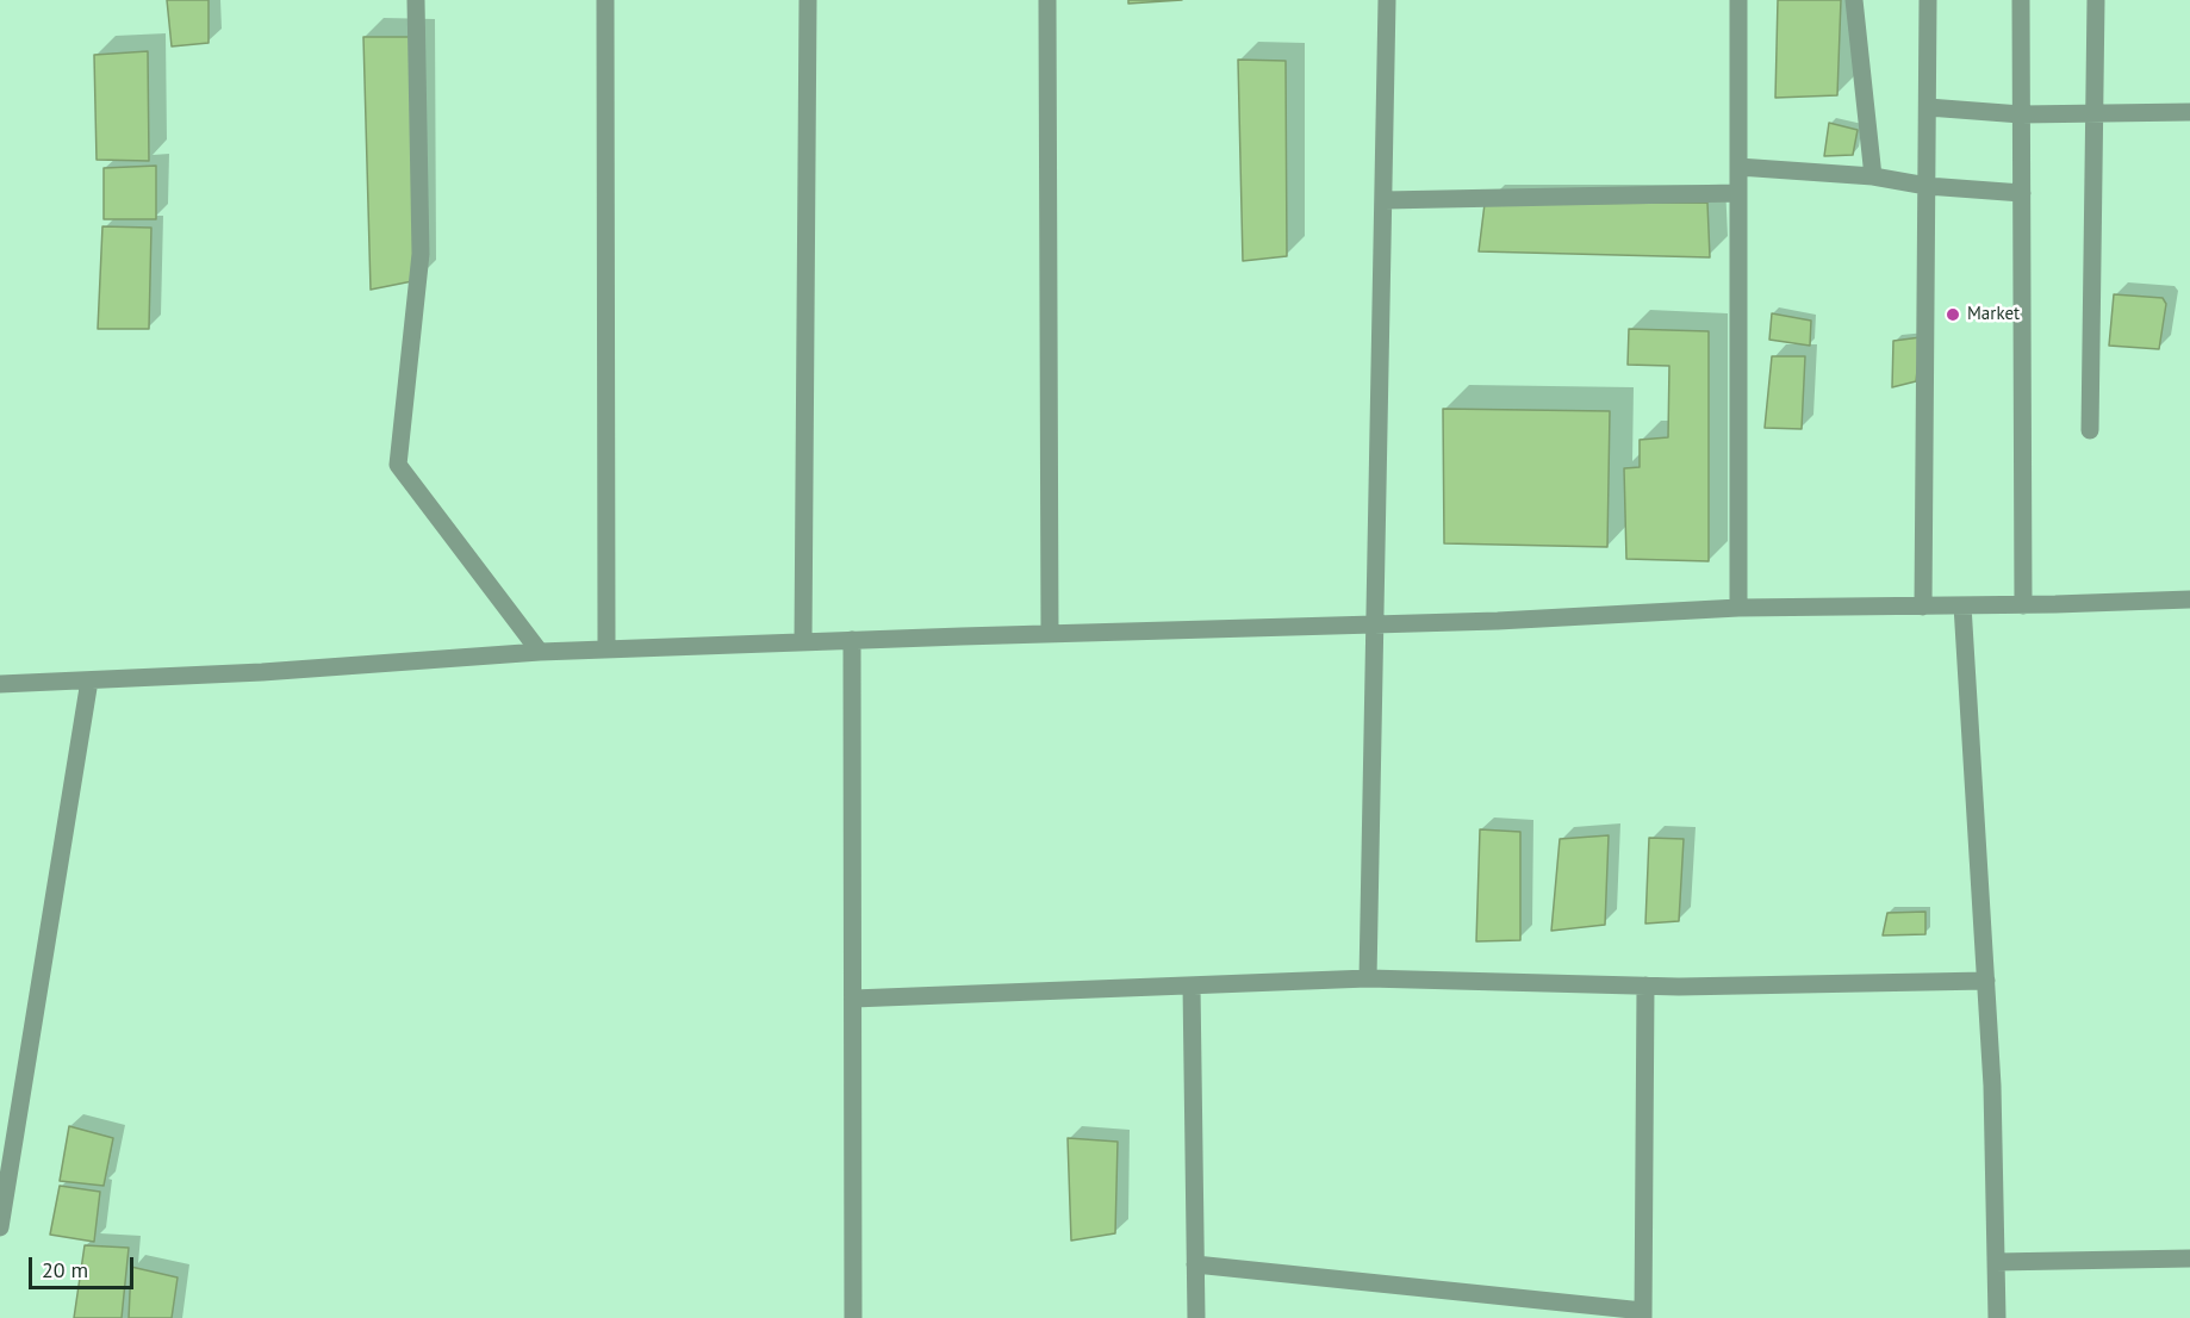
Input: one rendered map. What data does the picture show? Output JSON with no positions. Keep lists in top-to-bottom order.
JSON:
{
  "places": ["Market"],
  "scale_bar": "20 m"
}
